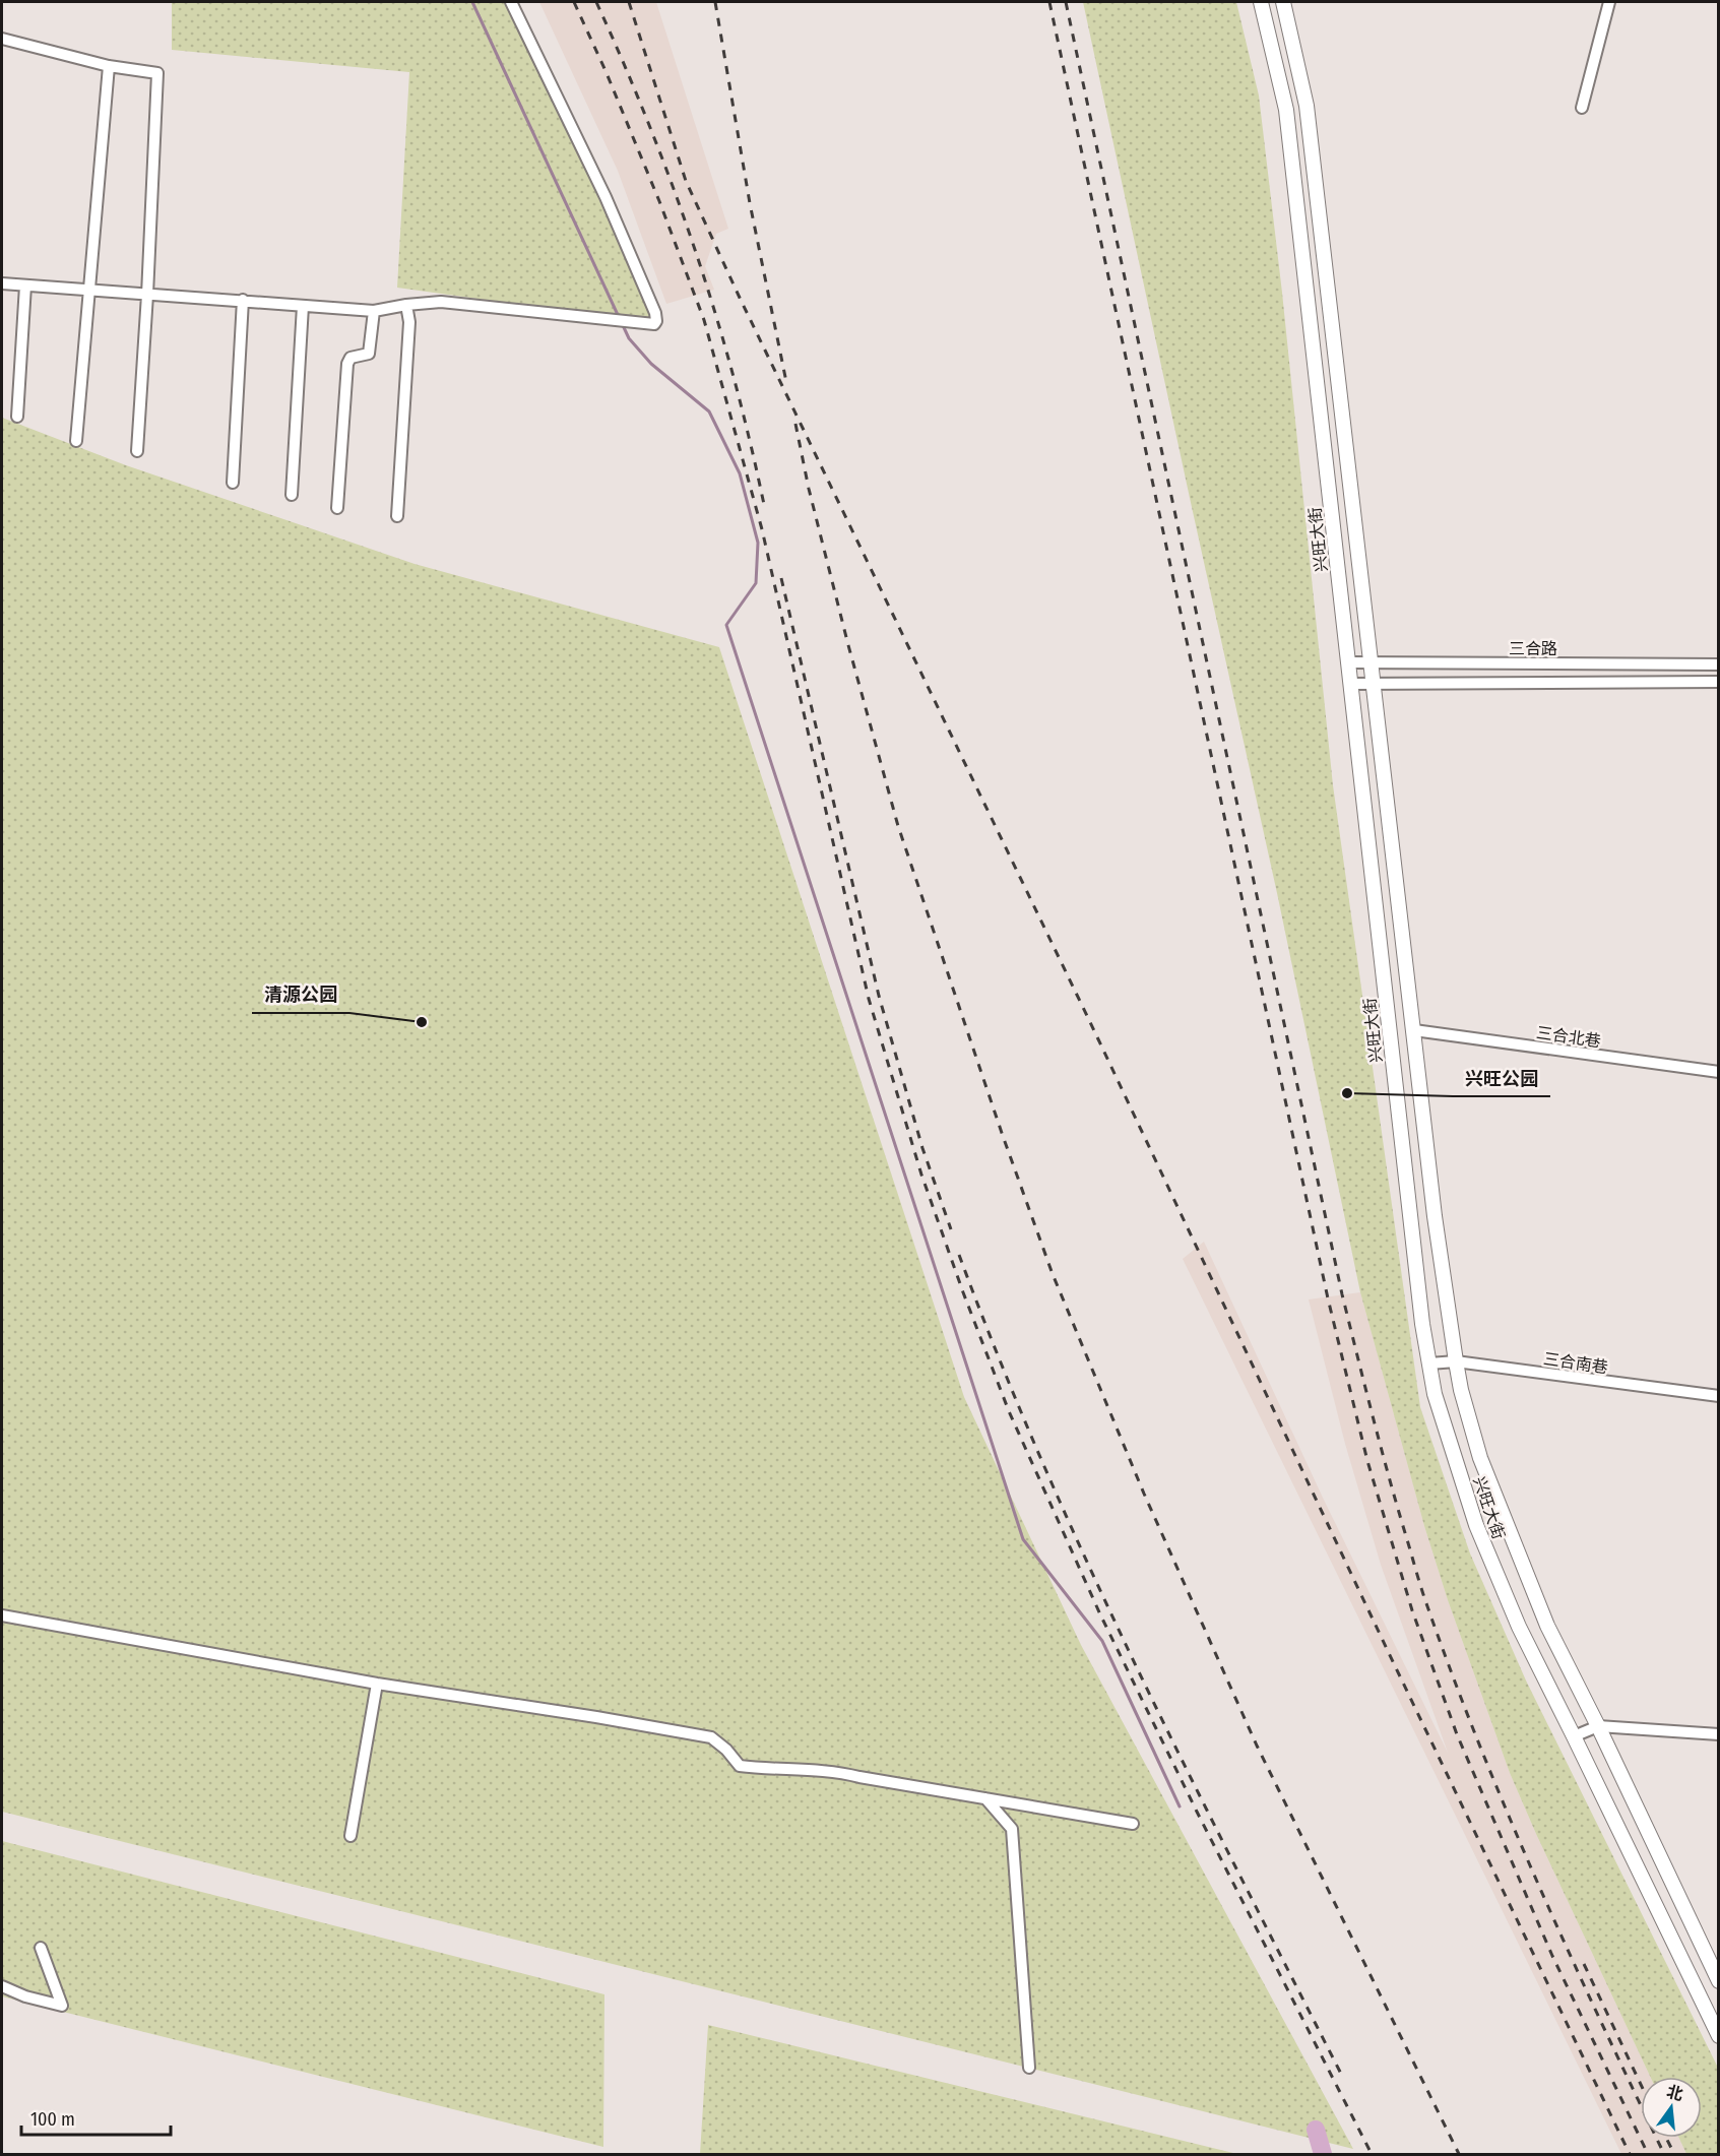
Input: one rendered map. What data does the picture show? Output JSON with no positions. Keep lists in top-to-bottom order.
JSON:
{
  "streets": {
    "main road": ["兴旺大街"],
    "street": ["三合路", "三合北巷", "三合南巷"]
  },
  "crossings": [
    ["兴旺大街", "三合路"],
    ["兴旺大街", "三合北巷"],
    ["兴旺大街", "三合南巷"]
  ],
  "places": ["清源公园", "兴旺公园"],
  "scale_bar": "100 m",
  "north": "top"
}
